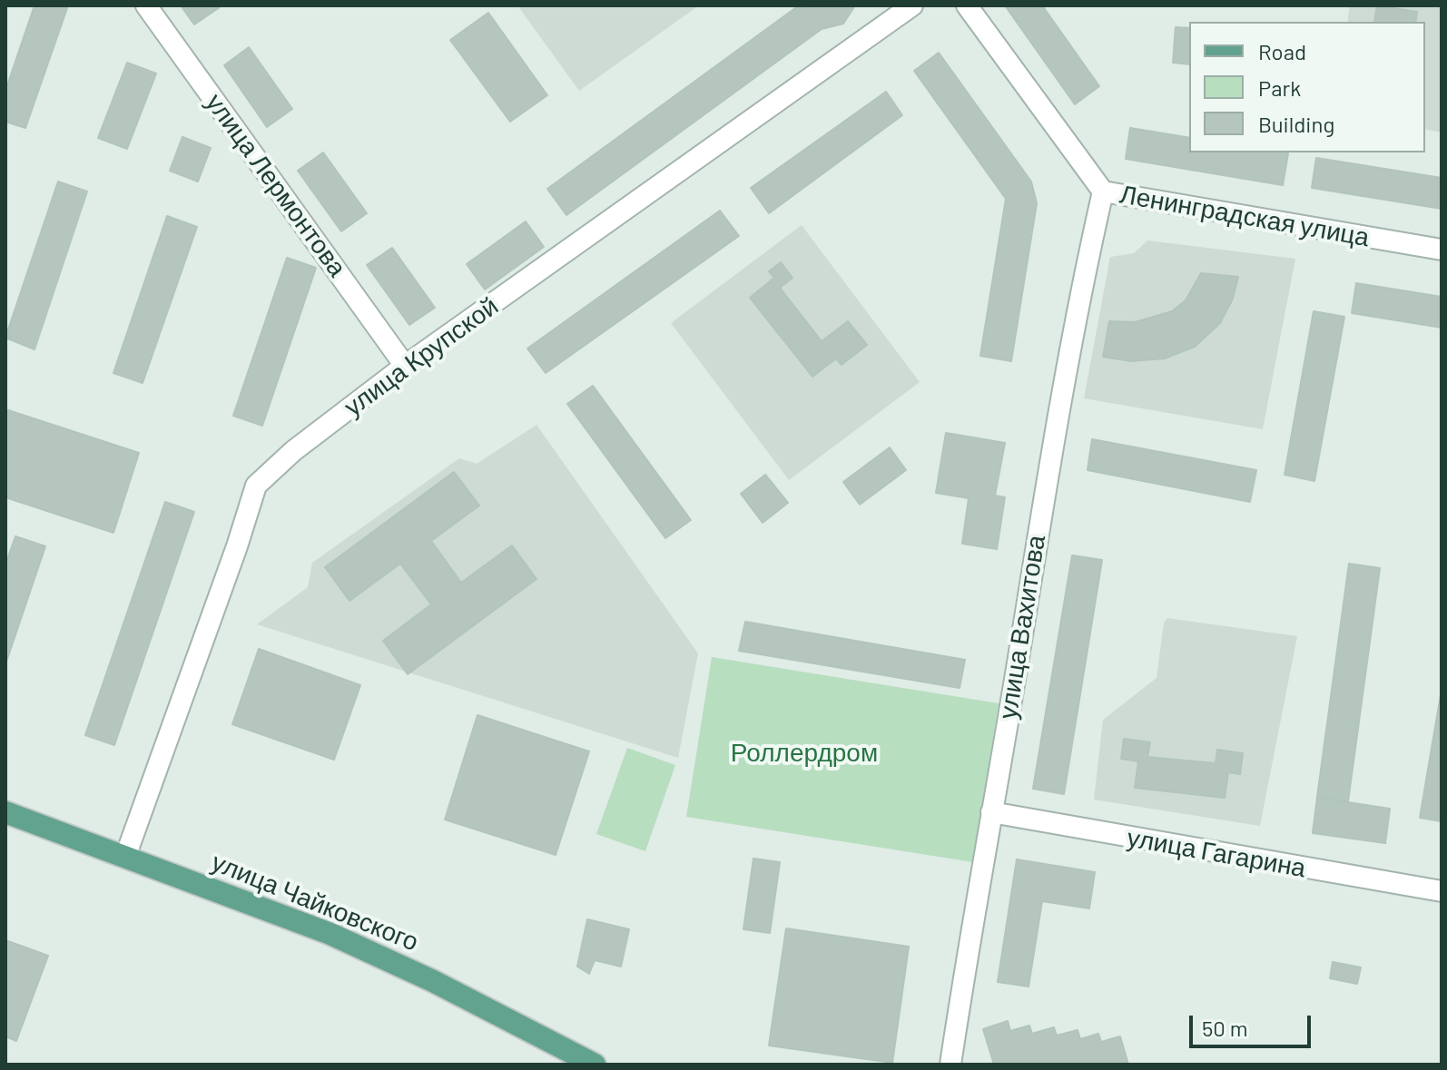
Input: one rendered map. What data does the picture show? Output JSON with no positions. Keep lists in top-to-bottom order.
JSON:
{
  "streets": {
    "main road": ["улица Чайковского"],
    "street": [
      "улица Лермонтова",
      "Ленинградская улица",
      "улица Крупской",
      "улица Вахитова",
      "улица Гагарина"
    ]
  },
  "crossings": [
    ["улица Лермонтова", "улица Крупской"],
    ["Ленинградская улица", "улица Вахитова"],
    ["улица Крупской", "улица Чайковского"],
    ["улица Вахитова", "улица Гагарина"]
  ],
  "parks": ["Роллердром"],
  "legend": ["Road", "Park", "Building"],
  "scale_bar": "50 m"
}
